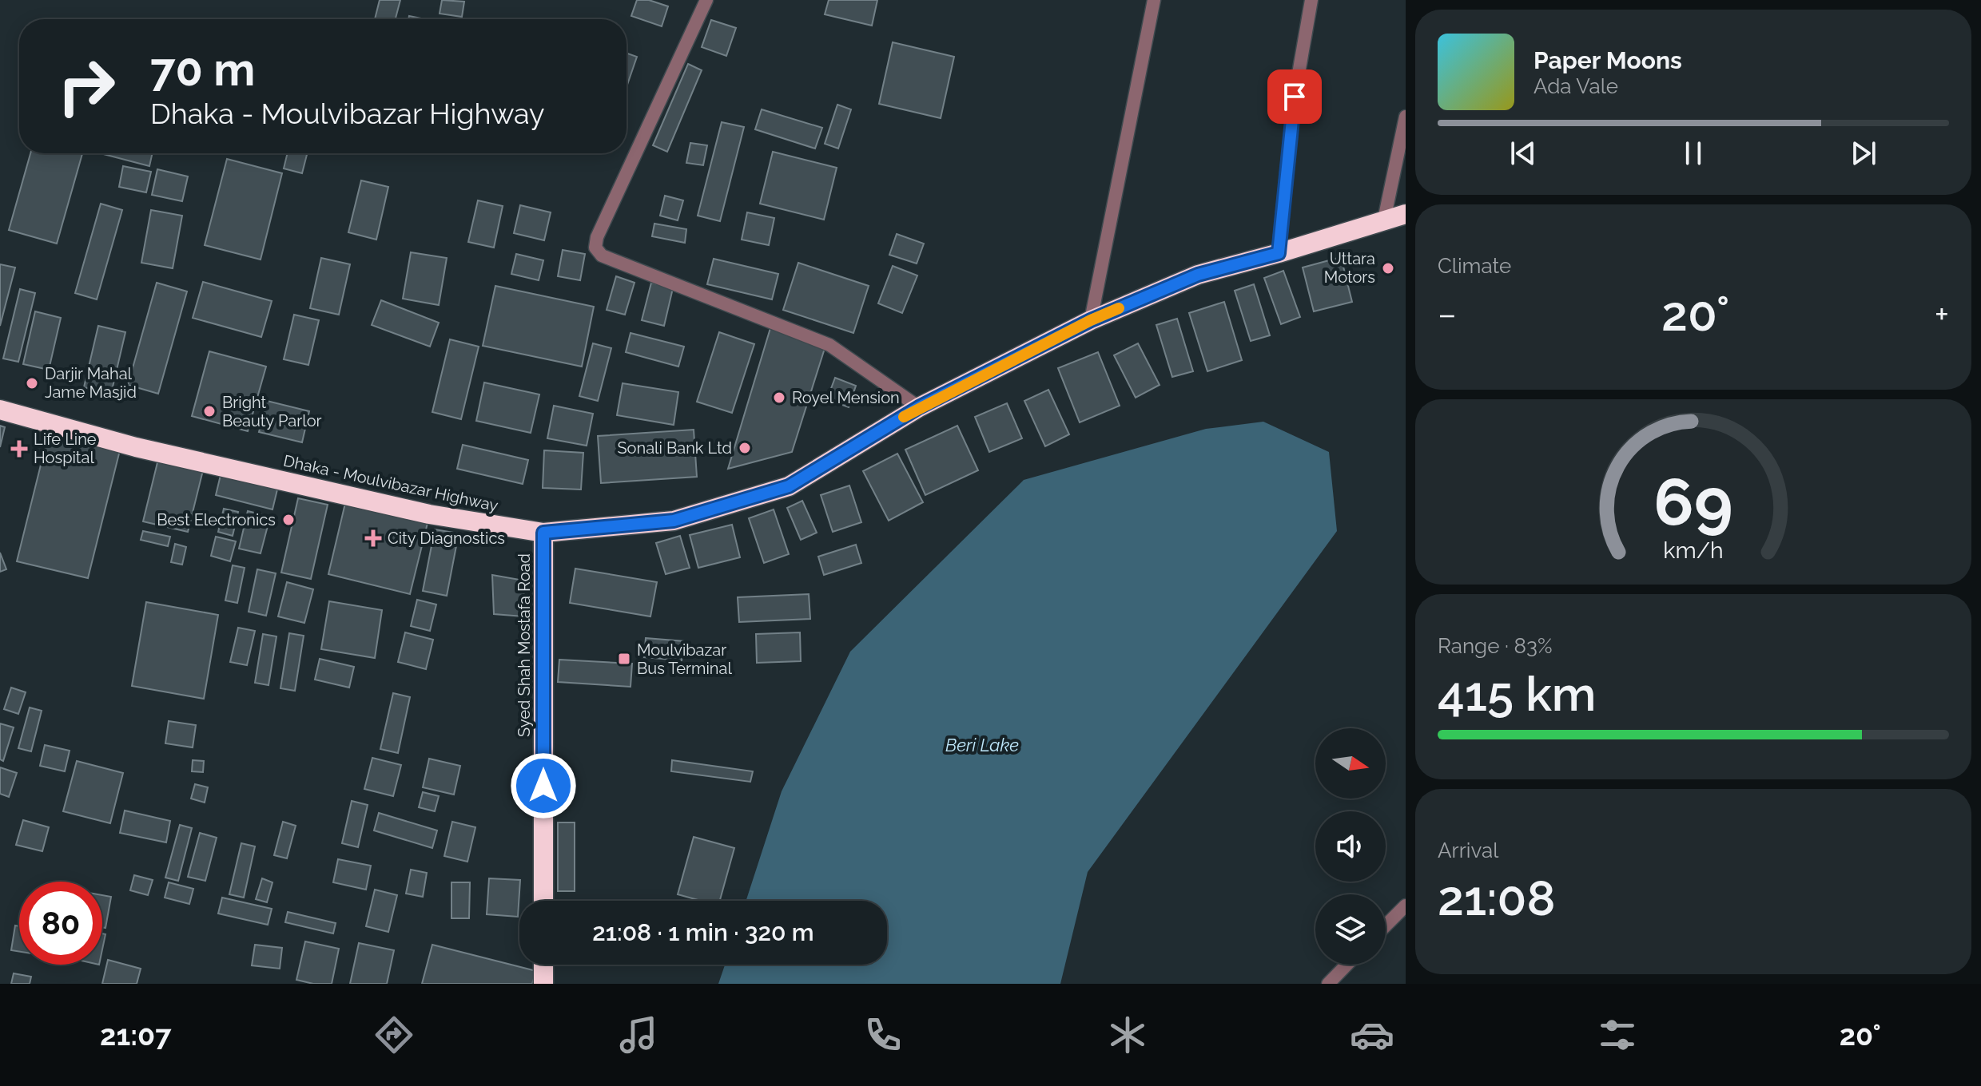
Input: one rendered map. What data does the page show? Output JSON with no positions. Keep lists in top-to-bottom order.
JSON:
{
  "streets": {
    "highway": ["Dhaka - Moulvibazar Highway", "Syed Shah Mostafa Road"]
  },
  "crossings": [
    ["Dhaka - Moulvibazar Highway", "Syed Shah Mostafa Road"]
  ],
  "water": ["Beri Lake"],
  "places": {
    "other": [
      "Uttara Motors",
      "Darjir Mahal Jame Masjid",
      "Royel Mension",
      "Bright Beauty Parlor",
      "Sonali Bank Ltd",
      "Best Electronics"
    ],
    "health": ["Life Line Hospital", "City Diagnostics"],
    "transit": ["Moulvibazar Bus Terminal"]
  },
  "north": "right",
  "page": {
    "turn": ["70 m", "Dhaka - Moulvibazar Highway"],
    "song": ["Paper Moons", "Ada Vale"],
    "tile": [
      "Climate",
      ["Range · 83%", "415 km"],
      ["Arrival", "21:08"]
    ],
    "heat": ["−", "20°", "+"],
    "limit": "80",
    "trip": "21:08 · 1 min · 320 m",
    "tabs": ["21:07", "20°"],
    "gauge": ["69", "km/h"]
  }
}
